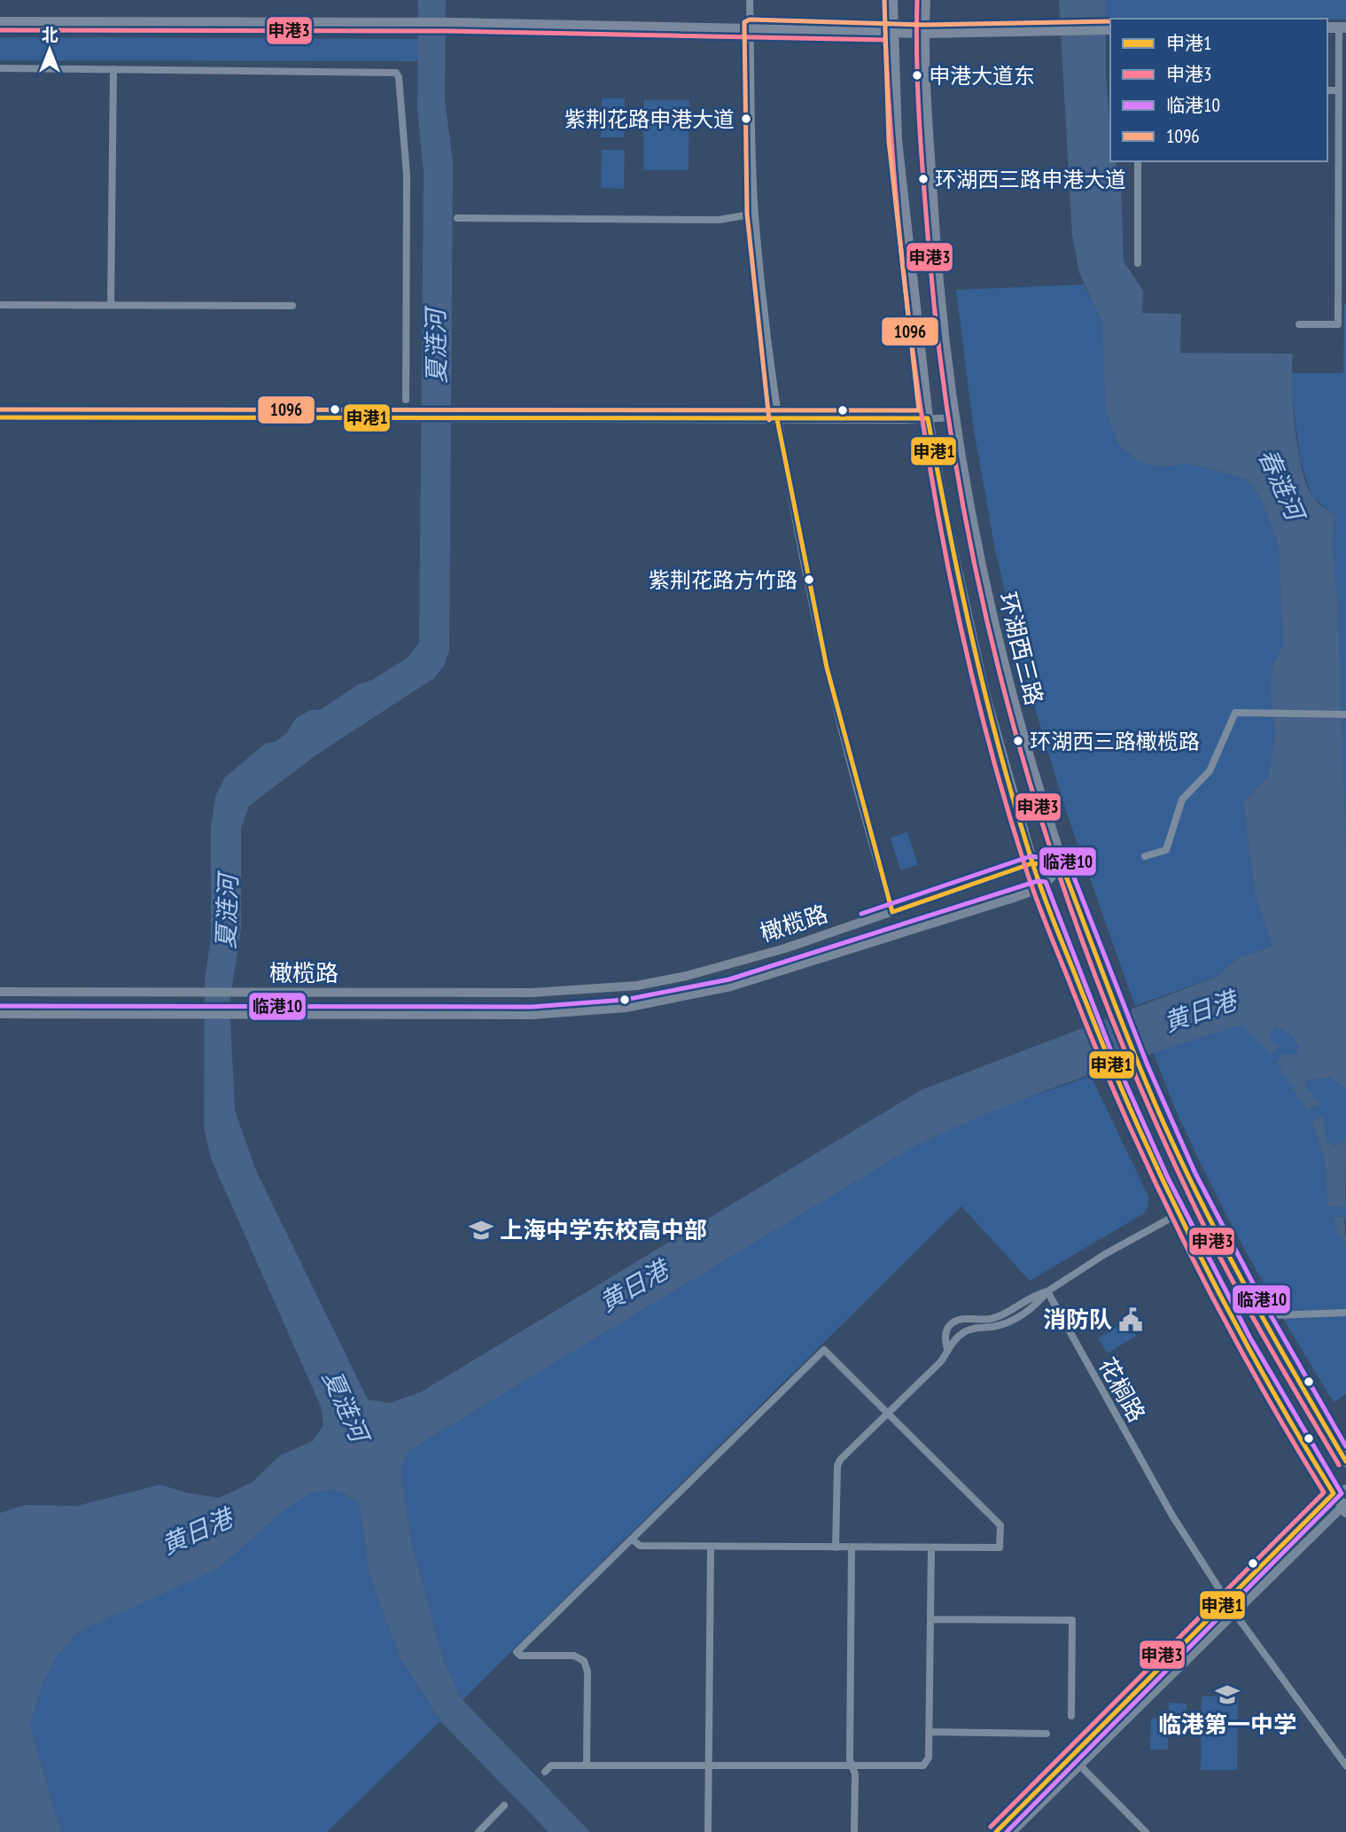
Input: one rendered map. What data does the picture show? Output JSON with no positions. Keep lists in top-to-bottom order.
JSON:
{
  "streets": {
    "main road": ["环湖西三路", "橄榄路"],
    "street": ["花榈路"]
  },
  "crossings": [
    ["环湖西三路", "橄榄路"]
  ],
  "water": ["夏涟河", "春涟河", "黄日港"],
  "places": {
    "other": [
      "申港大道东",
      "紫荆花路申港大道",
      "环湖西三路申港大道",
      "紫荆花路方竹路",
      "环湖西三路橄榄路"
    ],
    "school or university": ["上海中学东校高中部", "临港第一中学"],
    "public building": ["消防队"]
  },
  "lines": [
    "transit line 申港3",
    "transit line 1096",
    "transit line 申港1",
    "transit line 临港10"
  ],
  "legend": [
    "申港1",
    "申港3",
    "临港10",
    "1096"
  ],
  "north": "top"
}
